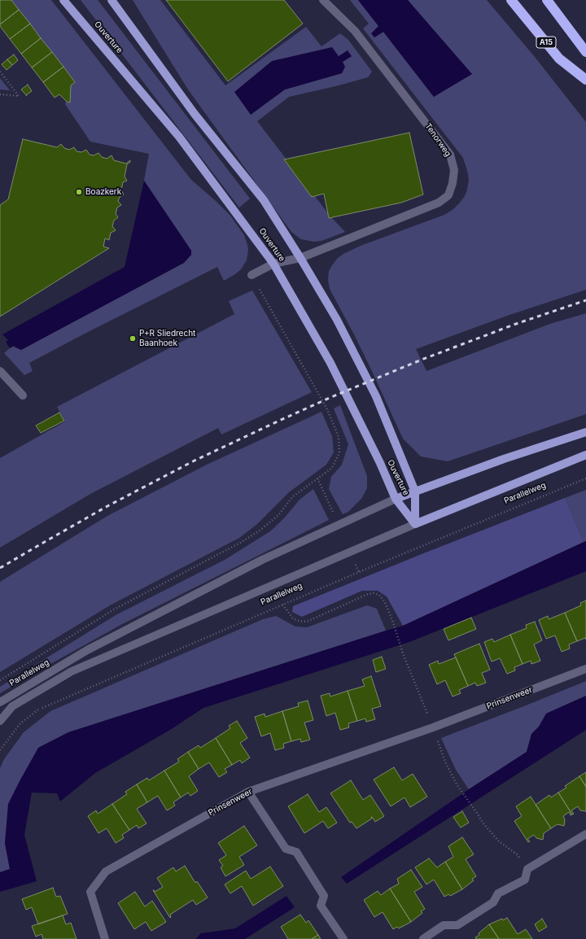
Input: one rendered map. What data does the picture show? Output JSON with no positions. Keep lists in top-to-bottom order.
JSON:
{
  "streets": {
    "highway": ["A15"],
    "main road": ["Ouverture", "Parallelweg"],
    "street": ["Tenorweg", "Prinsenweer"]
  },
  "crossings": [
    ["Ouverture", "Tenorweg"],
    ["Ouverture", "Parallelweg"],
    ["Tenorweg", "Parallelweg"]
  ],
  "places": ["Boazkerk", "P+R Sliedrecht Baanhoek"]
}
